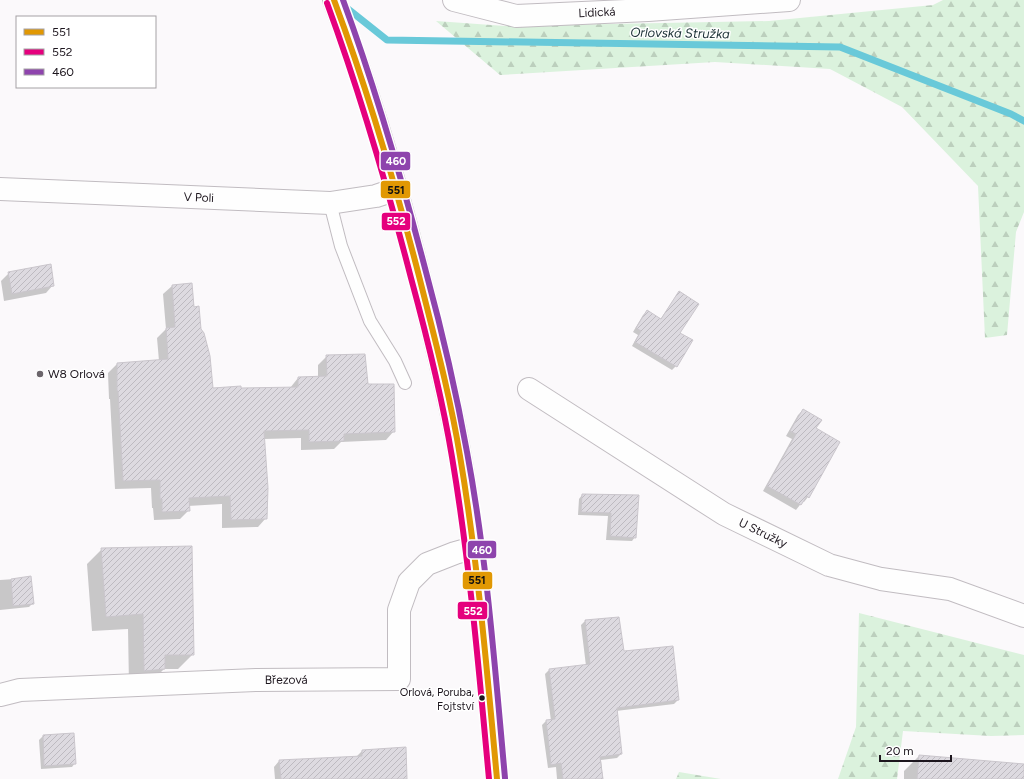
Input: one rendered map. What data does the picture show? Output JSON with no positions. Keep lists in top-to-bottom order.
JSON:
{
  "streets": {
    "street": [
      "Lidická",
      "V Poli",
      "U Stružky",
      "Březová"
    ]
  },
  "water": ["Orlovská Stružka"],
  "places": ["W8 Orlová", "Orlová, Poruba, Fojtství"],
  "lines": ["transit line 551", "transit line 460", "transit line 552"],
  "legend": ["551", "552", "460"],
  "scale_bar": "20 m"
}
